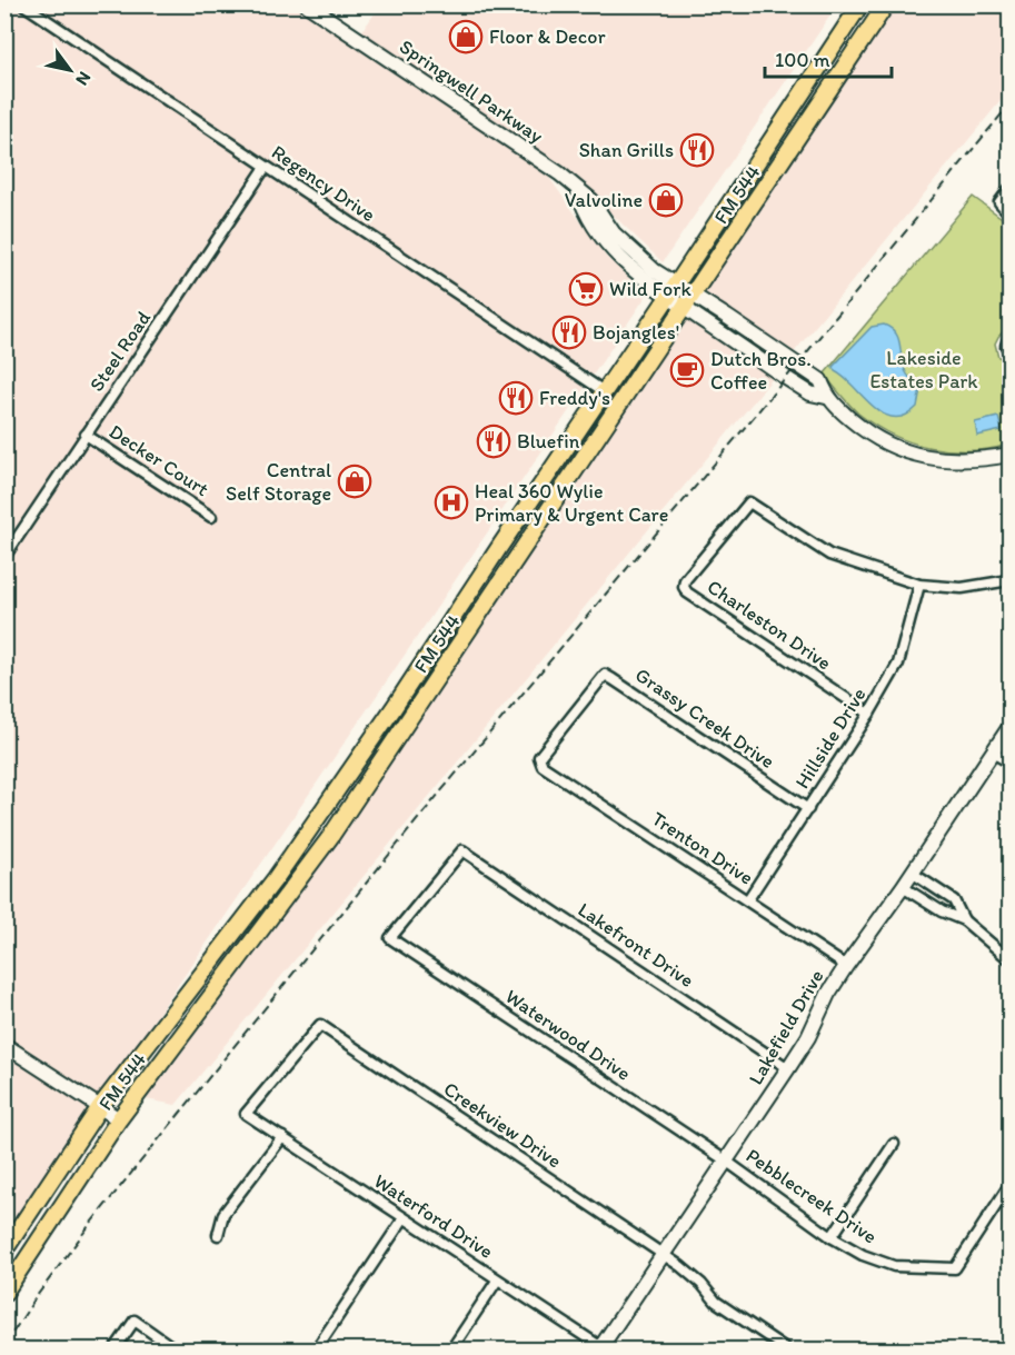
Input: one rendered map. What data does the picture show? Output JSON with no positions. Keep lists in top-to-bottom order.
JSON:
{
  "streets": {
    "main road": ["FM 544"],
    "street": [
      "Springwell Parkway",
      "Regency Drive",
      "Steel Road",
      "Decker Court",
      "Charleston Drive",
      "Grassy Creek Drive",
      "Hillside Drive",
      "Trenton Drive",
      "Lakefront Drive",
      "Lakefield Drive",
      "Waterwood Drive",
      "Creekview Drive",
      "Pebblecreek Drive",
      "Waterford Drive"
    ]
  },
  "crossings": [
    ["Springwell Parkway", "FM 544"],
    ["Regency Drive", "FM 544"],
    ["Regency Drive", "Steel Road"],
    ["Steel Road", "Decker Court"],
    ["Charleston Drive", "Hillside Drive"],
    ["Grassy Creek Drive", "Hillside Drive"],
    ["Grassy Creek Drive", "Trenton Drive"],
    ["Hillside Drive", "Trenton Drive"],
    ["Trenton Drive", "Lakefield Drive"],
    ["Lakefront Drive", "Lakefield Drive"],
    ["Lakefront Drive", "Waterwood Drive"],
    ["Lakefield Drive", "Waterwood Drive"],
    ["Lakefield Drive", "Creekview Drive"],
    ["Lakefield Drive", "Pebblecreek Drive"],
    ["Lakefield Drive", "Waterford Drive"],
    ["Waterwood Drive", "Pebblecreek Drive"],
    ["Creekview Drive", "Waterford Drive"]
  ],
  "parks": ["Lakeside Estates Park"],
  "places": {
    "shop": ["Floor & Decor", "Valvoline", "Central Self Storage"],
    "restaurant": [
      "Shan Grills",
      "Bojangles'",
      "Freddy's",
      "Bluefin"
    ],
    "supermarket": ["Wild Fork"],
    "cafe": ["Dutch Bros. Coffee"],
    "hospital": ["Heal 360 Wylie Primary & Urgent Care"]
  },
  "scale_bar": "100 m",
  "north": "bottom right"
}
